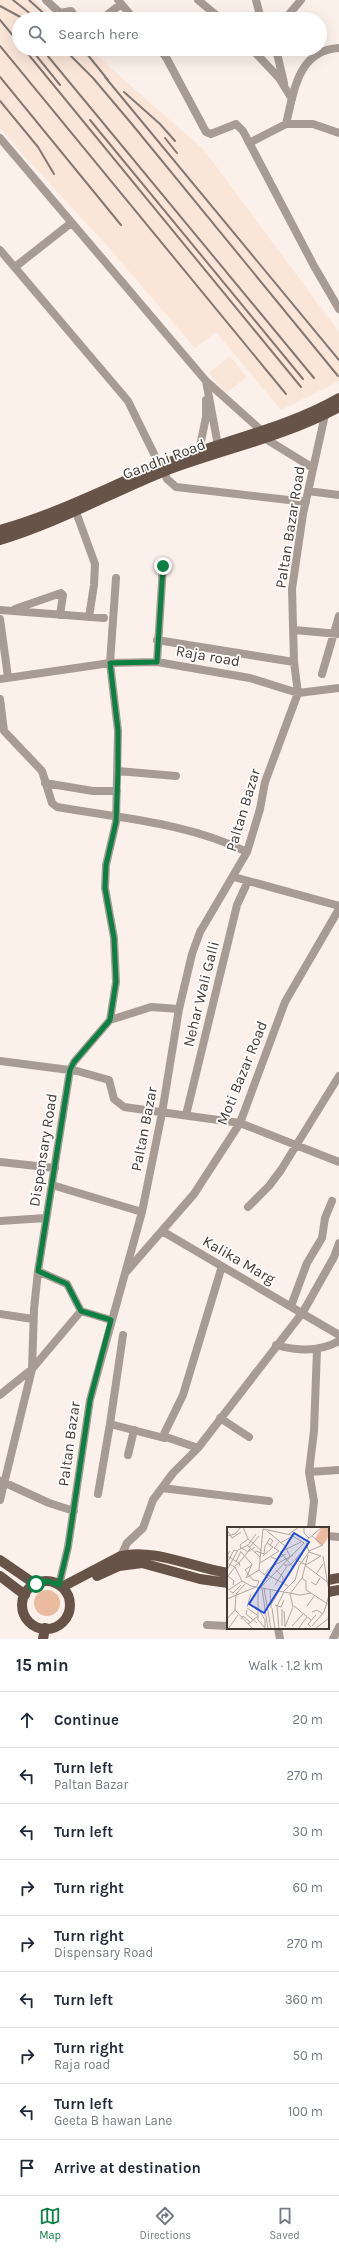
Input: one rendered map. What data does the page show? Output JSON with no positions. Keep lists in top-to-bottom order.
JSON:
{
  "streets": {
    "main road": ["Gandhi Road"],
    "street": [
      "Paltan Bazar Road",
      "Raja road",
      "Paltan Bazar",
      "Nehar Wali Galli",
      "Moti Bazar Road",
      "Dispensary Road",
      "Kalika Marg"
    ]
  },
  "crossings": [
    ["Gandhi Road", "Paltan Bazar Road"],
    ["Paltan Bazar Road", "Raja road"],
    ["Paltan Bazar Road", "Paltan Bazar"],
    ["Raja road", "Paltan Bazar"],
    ["Paltan Bazar", "Moti Bazar Road"],
    ["Moti Bazar Road", "Kalika Marg"]
  ],
  "page": {
    "search": "Search here",
    "heading": ["15 min", "Walk · 1.2 km"],
    "list": [
      ["Continue", "20 m"],
      ["Turn left", "Paltan Bazar", "270 m"],
      ["Turn left", "30 m"],
      ["Turn right", "60 m"],
      ["Turn right", "Dispensary Road", "270 m"],
      ["Turn left", "360 m"],
      ["Turn right", "Raja road", "50 m"],
      ["Turn left", "Geeta B hawan Lane", "100 m"],
      "Arrive at destination"
    ],
    "nav": ["Map", "Directions", "Saved"]
  }
}
